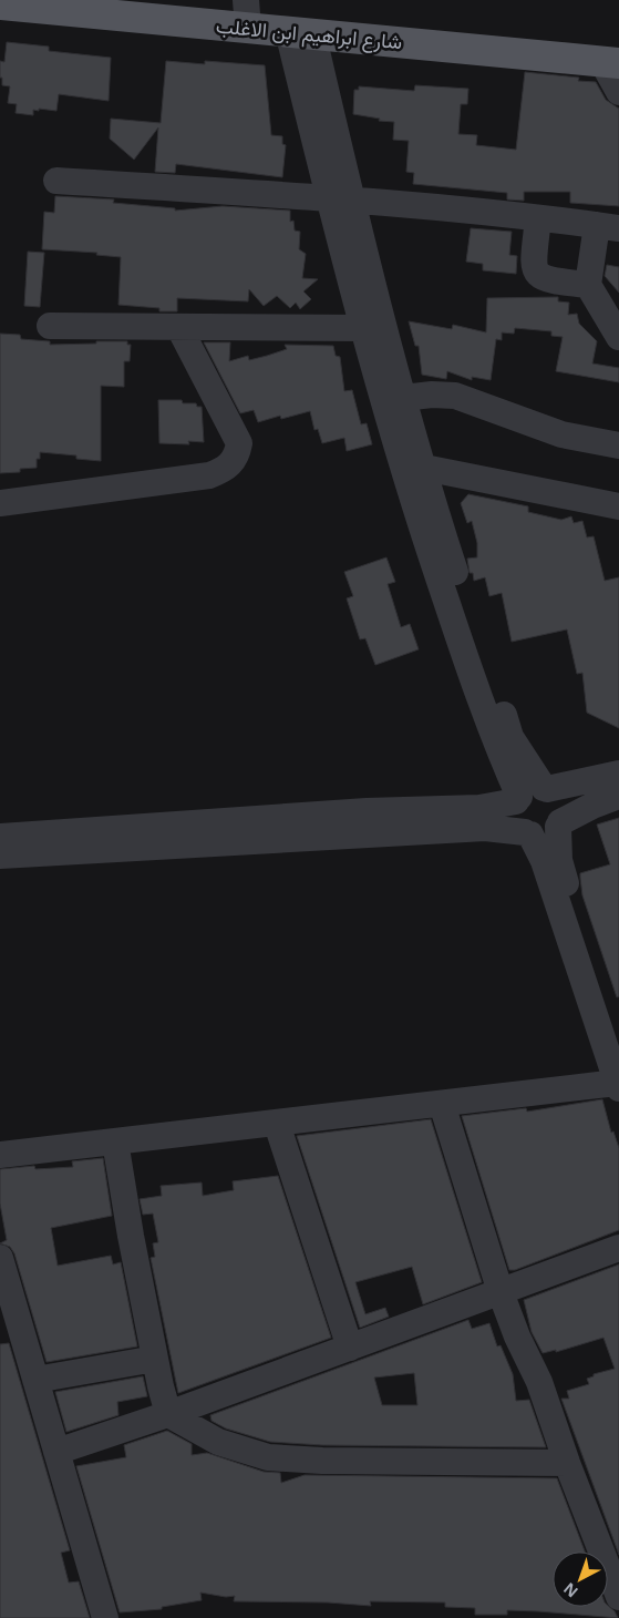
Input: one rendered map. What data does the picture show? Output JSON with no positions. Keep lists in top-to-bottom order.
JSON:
{
  "streets": {
    "main road": ["شارع ابراهيم ابن الاغلب"]
  },
  "north": "bottom left"
}
